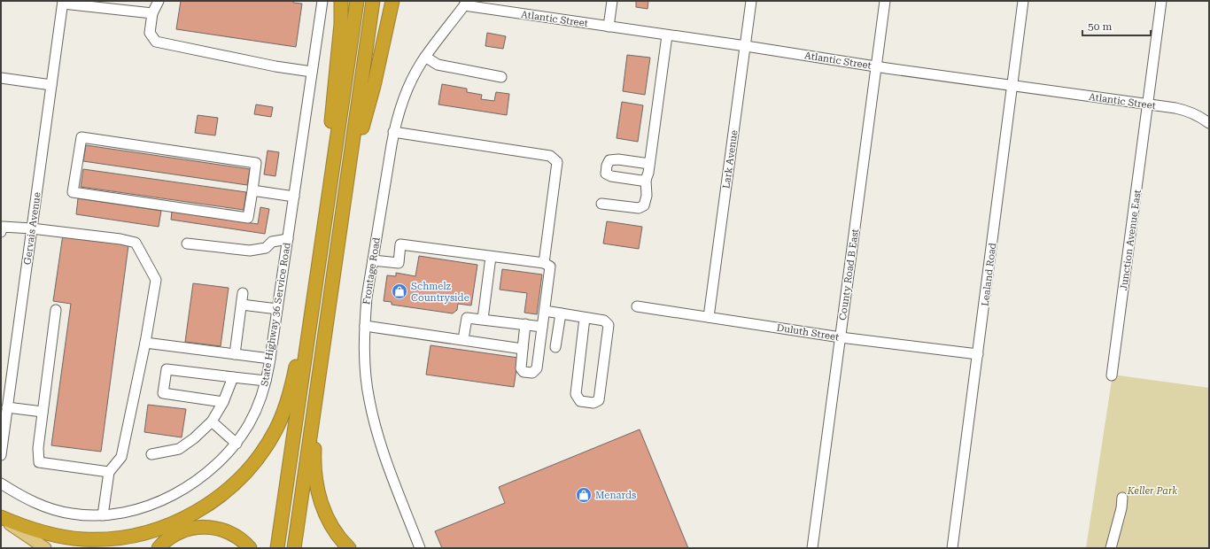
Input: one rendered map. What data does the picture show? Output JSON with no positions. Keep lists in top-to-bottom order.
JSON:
{
  "streets": {
    "street": [
      "Atlantic Street",
      "Lark Avenue",
      "Gervais Avenue",
      "Junction Avenue East",
      "Frontage Road",
      "County Road B East",
      "Lealand Road",
      "State Highway 36 Service Road",
      "Duluth Street"
    ]
  },
  "crossings": [
    ["Atlantic Street", "Lark Avenue"],
    ["Atlantic Street", "Junction Avenue East"],
    ["Atlantic Street", "Frontage Road"],
    ["Atlantic Street", "County Road B East"],
    ["Atlantic Street", "Lealand Road"],
    ["Lark Avenue", "Duluth Street"],
    ["County Road B East", "Duluth Street"],
    ["Lealand Road", "Duluth Street"]
  ],
  "parks": ["Keller Park"],
  "places": {
    "shop": ["Schmelz Countryside", "Menards"]
  },
  "scale_bar": "50 m"
}
